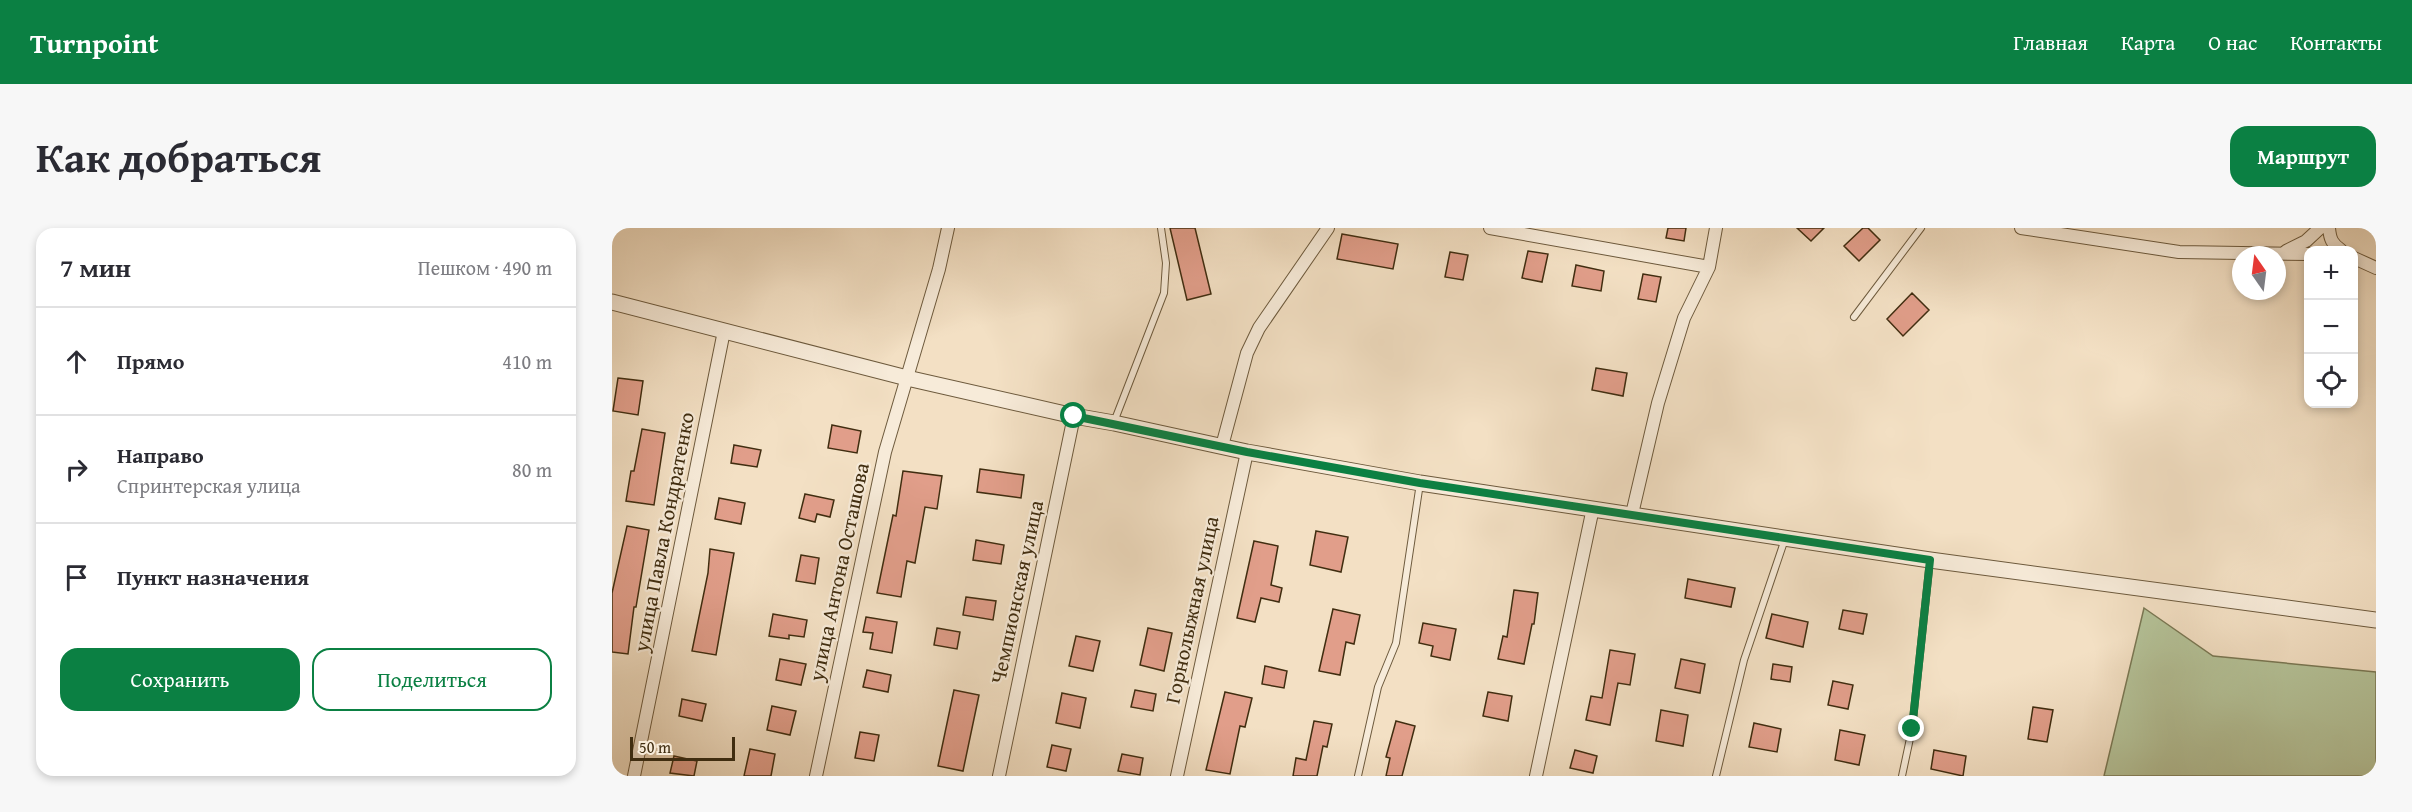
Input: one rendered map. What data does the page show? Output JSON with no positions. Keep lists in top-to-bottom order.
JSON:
{
  "streets": {
    "street": [
      "улица Павла Кондратенко",
      "улица Антона Осташова",
      "Чемпионская улица",
      "Горнолыжная улица"
    ]
  },
  "scale_bar": "50 m",
  "north": "top",
  "page": {
    "header": "Turnpoint",
    "nav": [
      "Главная",
      "Карта",
      "О нас",
      "Контакты"
    ],
    "title": "Как добраться",
    "buttons": [
      "Маршрут",
      ["Сохранить", "Поделиться"]
    ],
    "heading": ["7 мин", "Пешком · 490 m"],
    "map_buttons": ["+", "−"],
    "list": [
      ["Прямо", "410 m"],
      ["Направо", "Спринтерская улица", "80 m"],
      "Пункт назначения"
    ],
    "scale": "50 m"
  }
}
